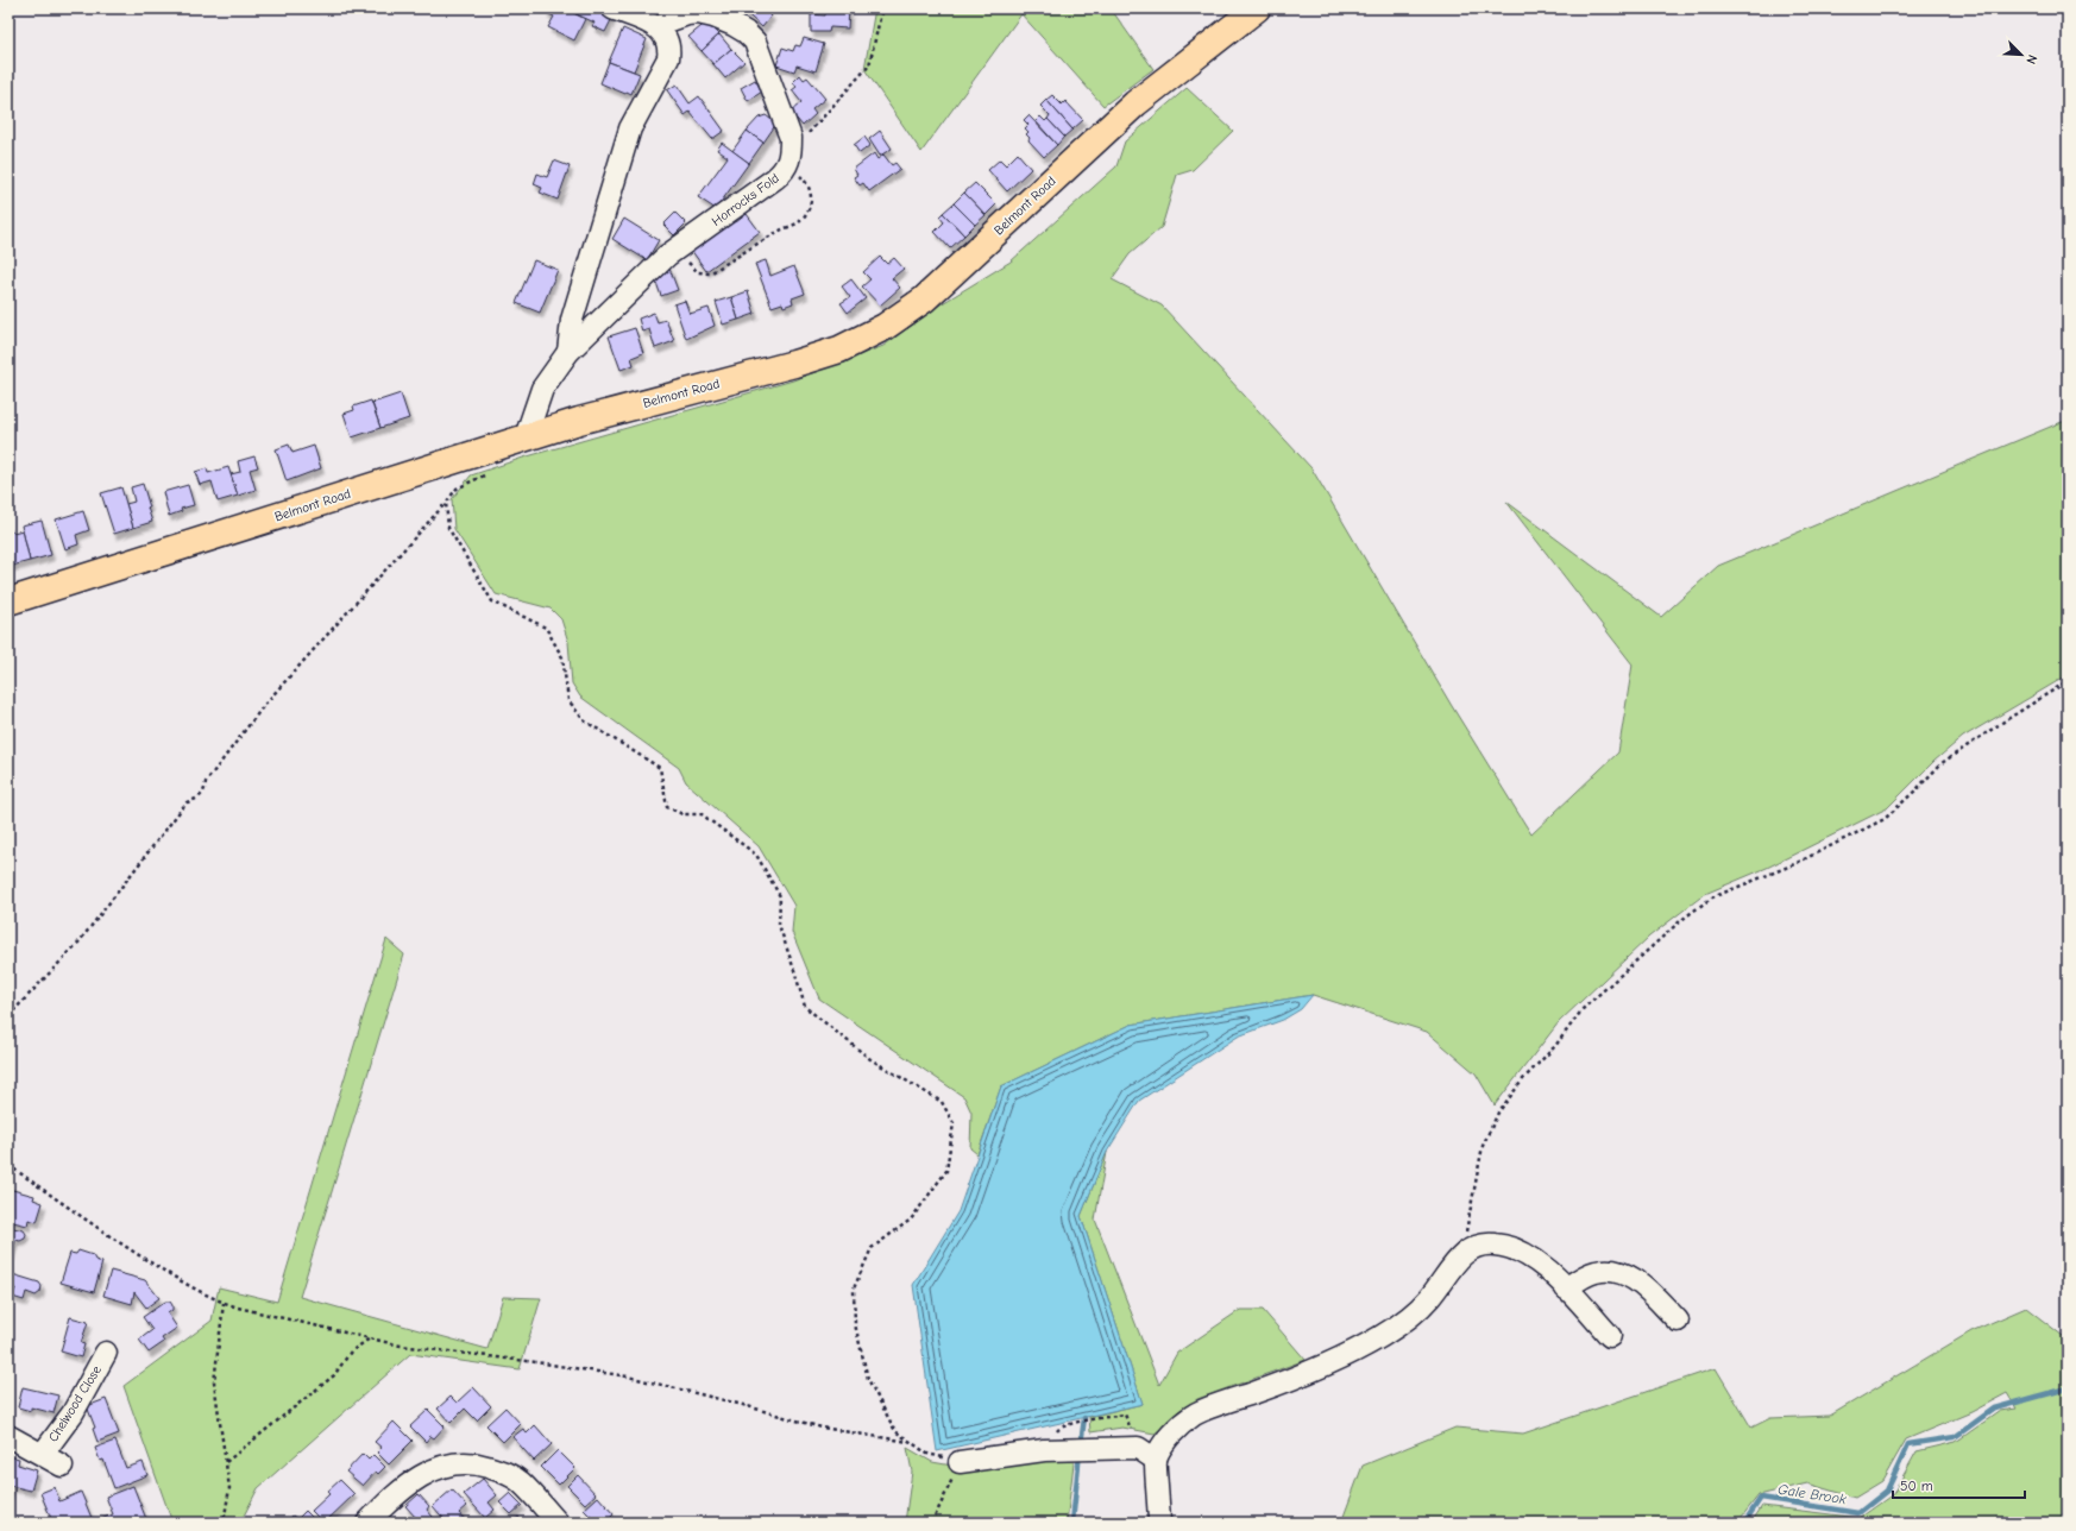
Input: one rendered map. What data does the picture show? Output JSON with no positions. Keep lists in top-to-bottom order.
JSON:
{
  "streets": {
    "main road": ["Belmont Road"],
    "street": ["Horrocks Fold", "Chelwood Close"]
  },
  "crossings": [
    ["Horrocks Fold", "Belmont Road"]
  ],
  "water": ["Gale Brook"],
  "scale_bar": "50 m",
  "north": "bottom right"
}
